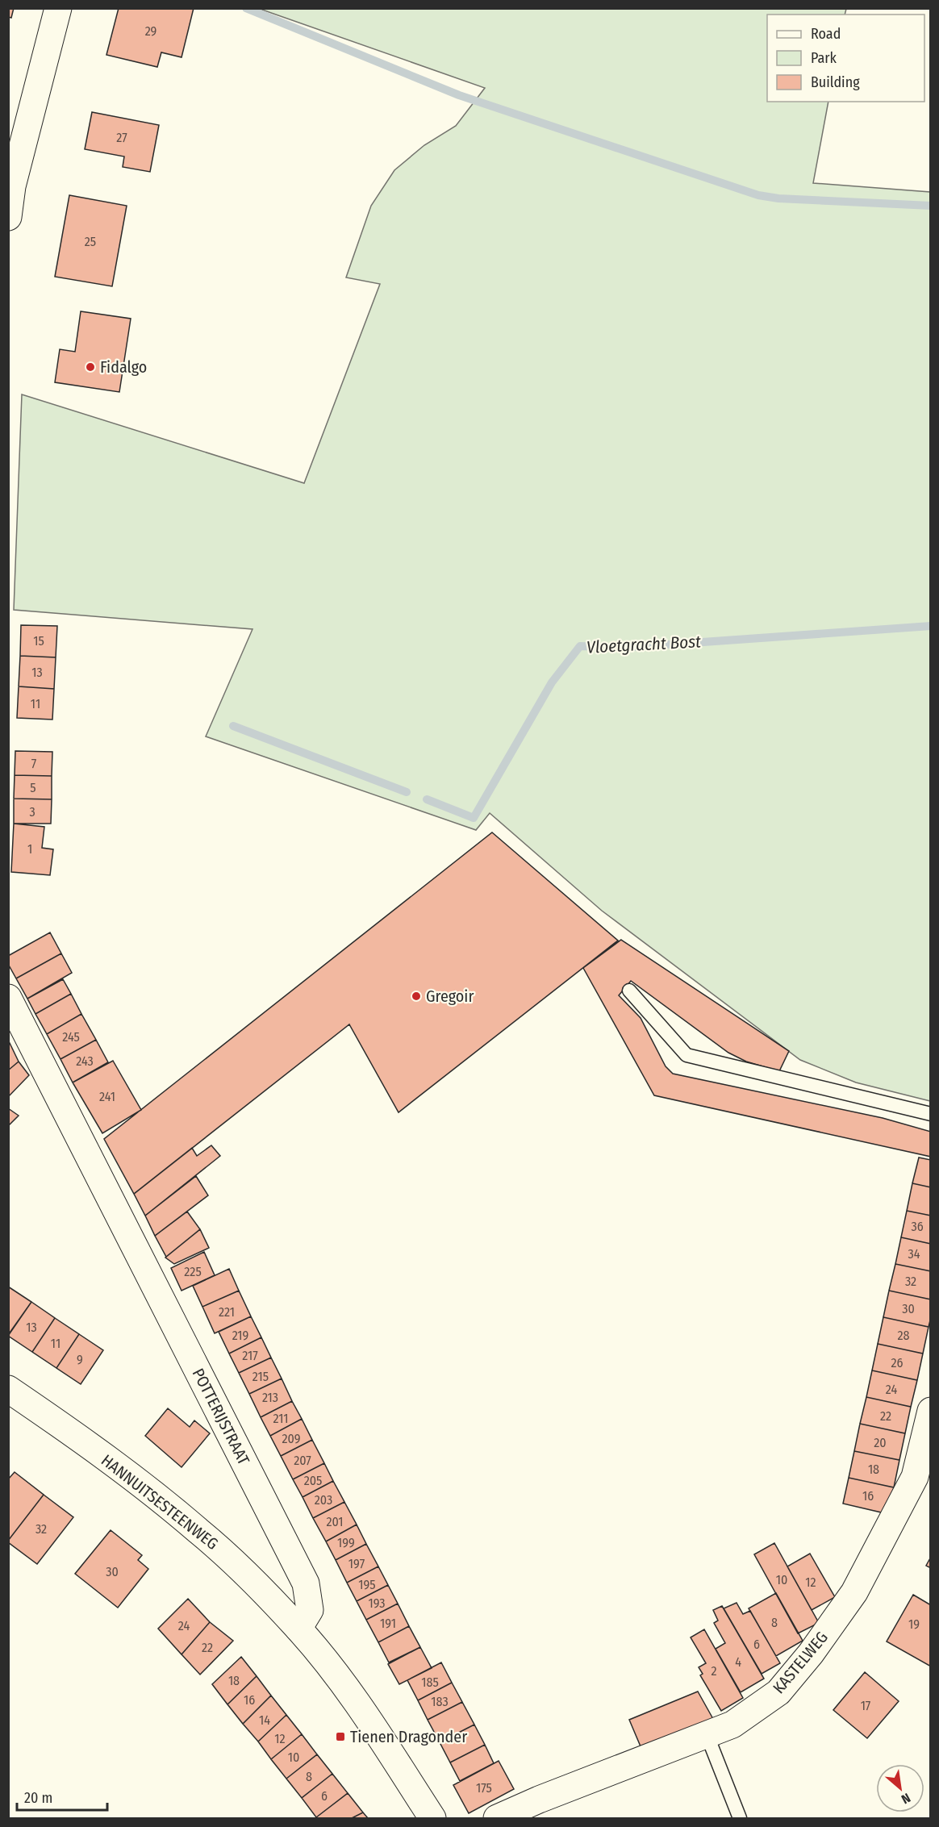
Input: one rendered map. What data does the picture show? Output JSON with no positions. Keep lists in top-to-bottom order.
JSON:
{
  "streets": {
    "street": ["POTTERIJSTRAAT", "HANNUITSESTEENWEG", "KASTELWEG"]
  },
  "crossings": [
    ["POTTERIJSTRAAT", "HANNUITSESTEENWEG"]
  ],
  "water": ["Vloetgracht Bost"],
  "places": {
    "other": ["Fidalgo", "Gregoir"],
    "transit": ["Tienen Dragonder"]
  },
  "house_numbers": [
    "29",
    "27",
    "25",
    "15",
    "13",
    "11",
    "7",
    "5",
    "3",
    "1",
    "245",
    "243",
    "241",
    "36",
    "34",
    "225",
    "32",
    "30",
    "221",
    "13",
    "219",
    "28",
    "11",
    "217",
    "9",
    "26",
    "215",
    "24",
    "213",
    "22",
    "211",
    "209",
    "20",
    "207",
    "18",
    "205",
    "16",
    "203",
    "201",
    "32",
    "199",
    "197",
    "30",
    "10",
    "12",
    "195",
    "193",
    "8",
    "191",
    "19",
    "24",
    "6",
    "22",
    "4",
    "2",
    "18",
    "185",
    "16",
    "183",
    "17",
    "14",
    "12",
    "10",
    "8",
    "175",
    "6"
  ],
  "legend": ["Road", "Park", "Building"],
  "scale_bar": "20 m",
  "north": "bottom right"
}
